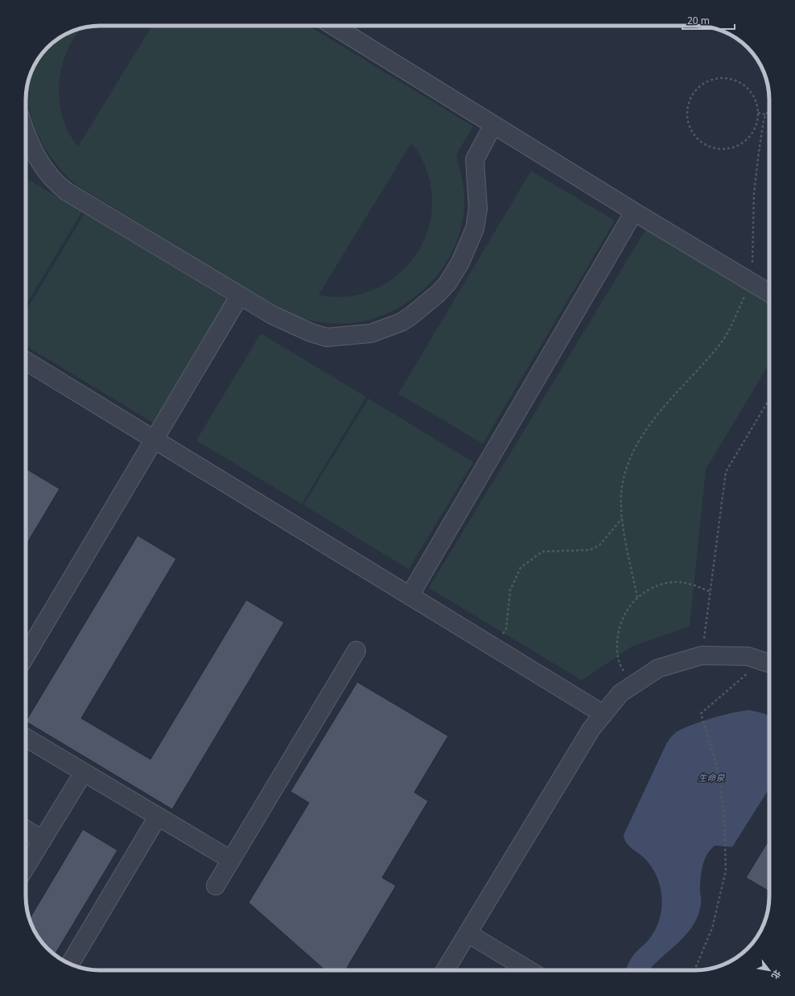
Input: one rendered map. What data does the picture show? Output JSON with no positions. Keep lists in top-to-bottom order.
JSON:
{
  "water": ["生命泉"],
  "scale_bar": "20 m",
  "north": "bottom right"
}
